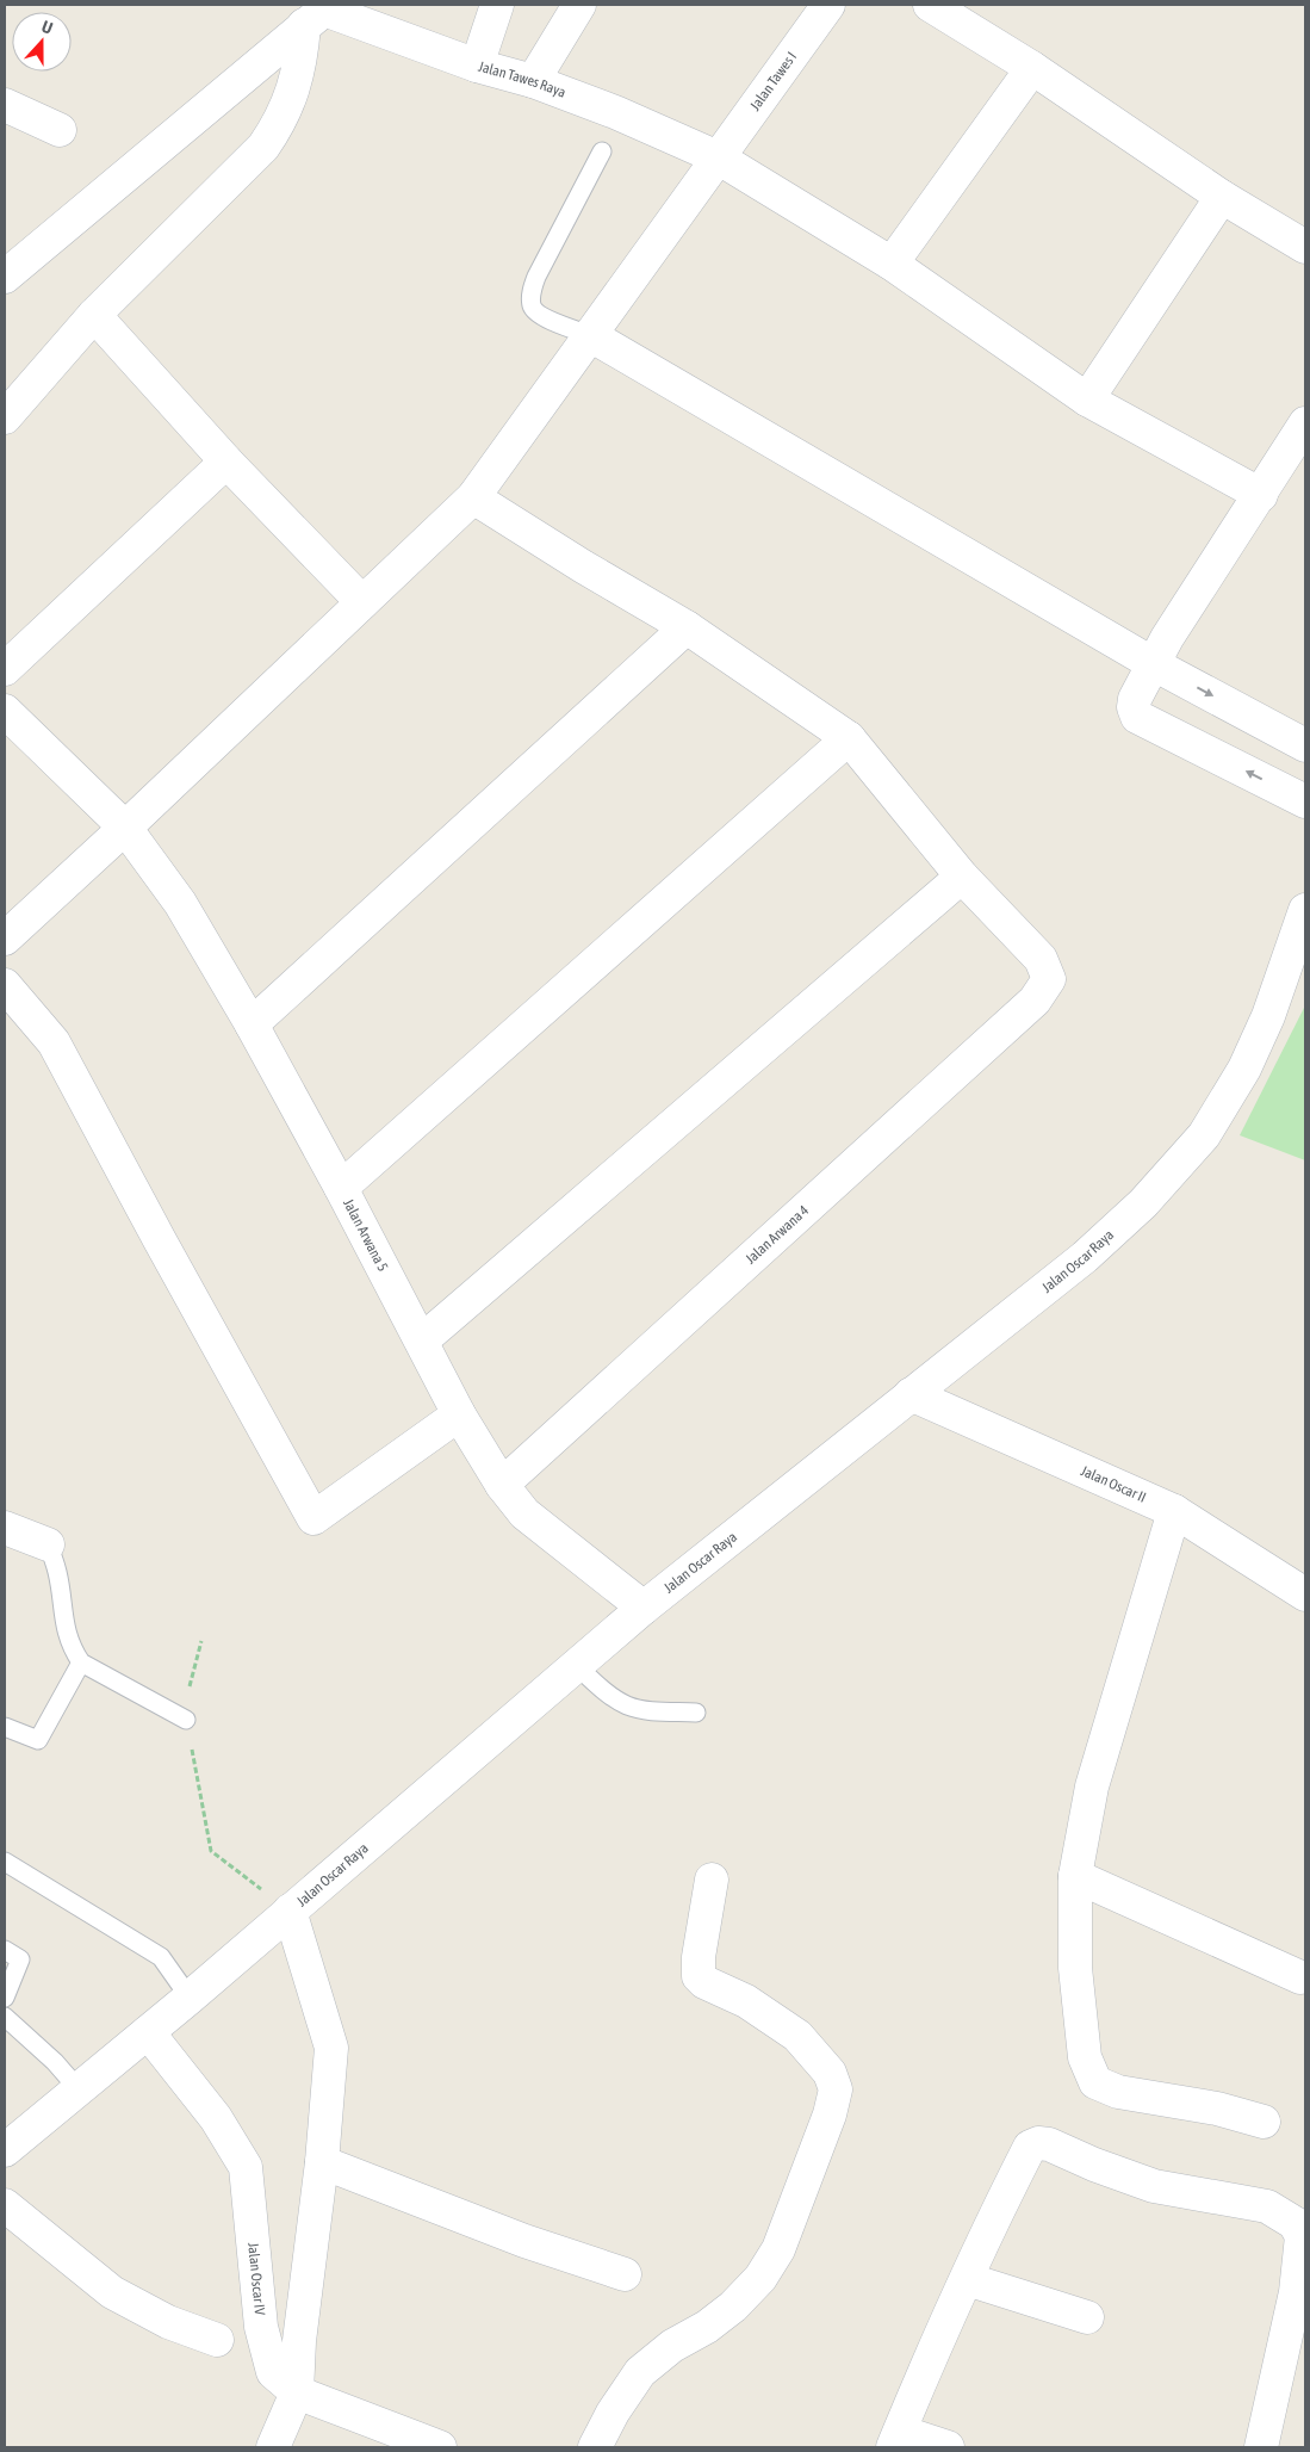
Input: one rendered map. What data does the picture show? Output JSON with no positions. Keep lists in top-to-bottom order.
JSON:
{
  "streets": {
    "street": [
      "Jalan Tawes Raya",
      "Jalan Tawes I",
      "Jalan Arwana 4",
      "Jalan Arwana 5",
      "Jalan Oscar Raya",
      "Jalan Oscar II",
      "Jalan Oscar IV"
    ]
  },
  "crossings": [
    ["Jalan Tawes Raya", "Jalan Tawes I"],
    ["Jalan Tawes I", "Jalan Arwana 5"],
    ["Jalan Arwana 4", "Jalan Arwana 5"],
    ["Jalan Arwana 5", "Jalan Oscar Raya"],
    ["Jalan Oscar Raya", "Jalan Oscar II"],
    ["Jalan Oscar Raya", "Jalan Oscar IV"]
  ],
  "north": "top"
}
